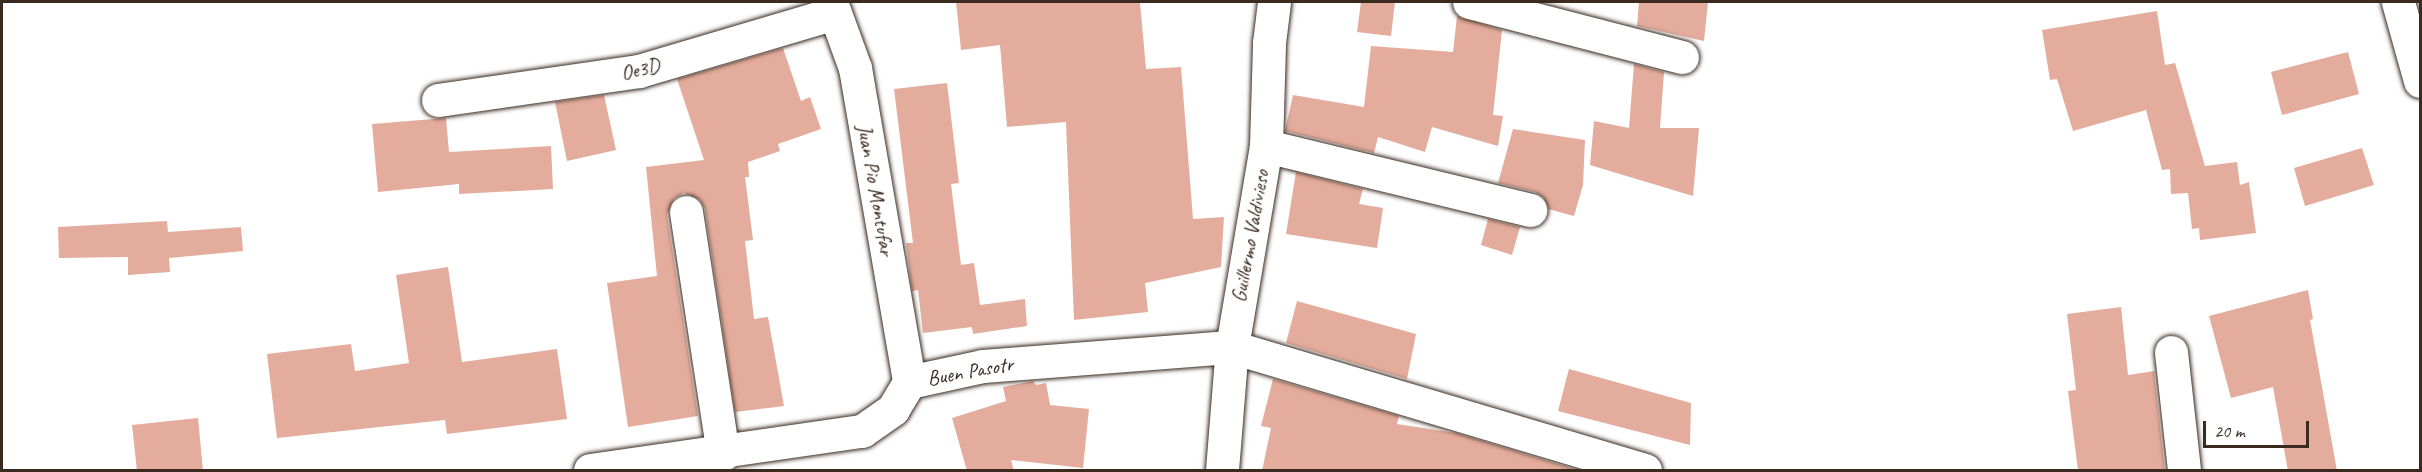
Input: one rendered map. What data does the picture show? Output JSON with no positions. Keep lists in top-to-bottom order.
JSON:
{
  "streets": {
    "street": [
      "Oe3D",
      "Juan Pio Montufar",
      "Guillermo Valdivieso",
      "Buen Pasotr"
    ]
  },
  "crossings": [
    ["Oe3D", "Juan Pio Montufar"],
    ["Juan Pio Montufar", "Buen Pasotr"],
    ["Guillermo Valdivieso", "Buen Pasotr"]
  ],
  "scale_bar": "20 m"
}
